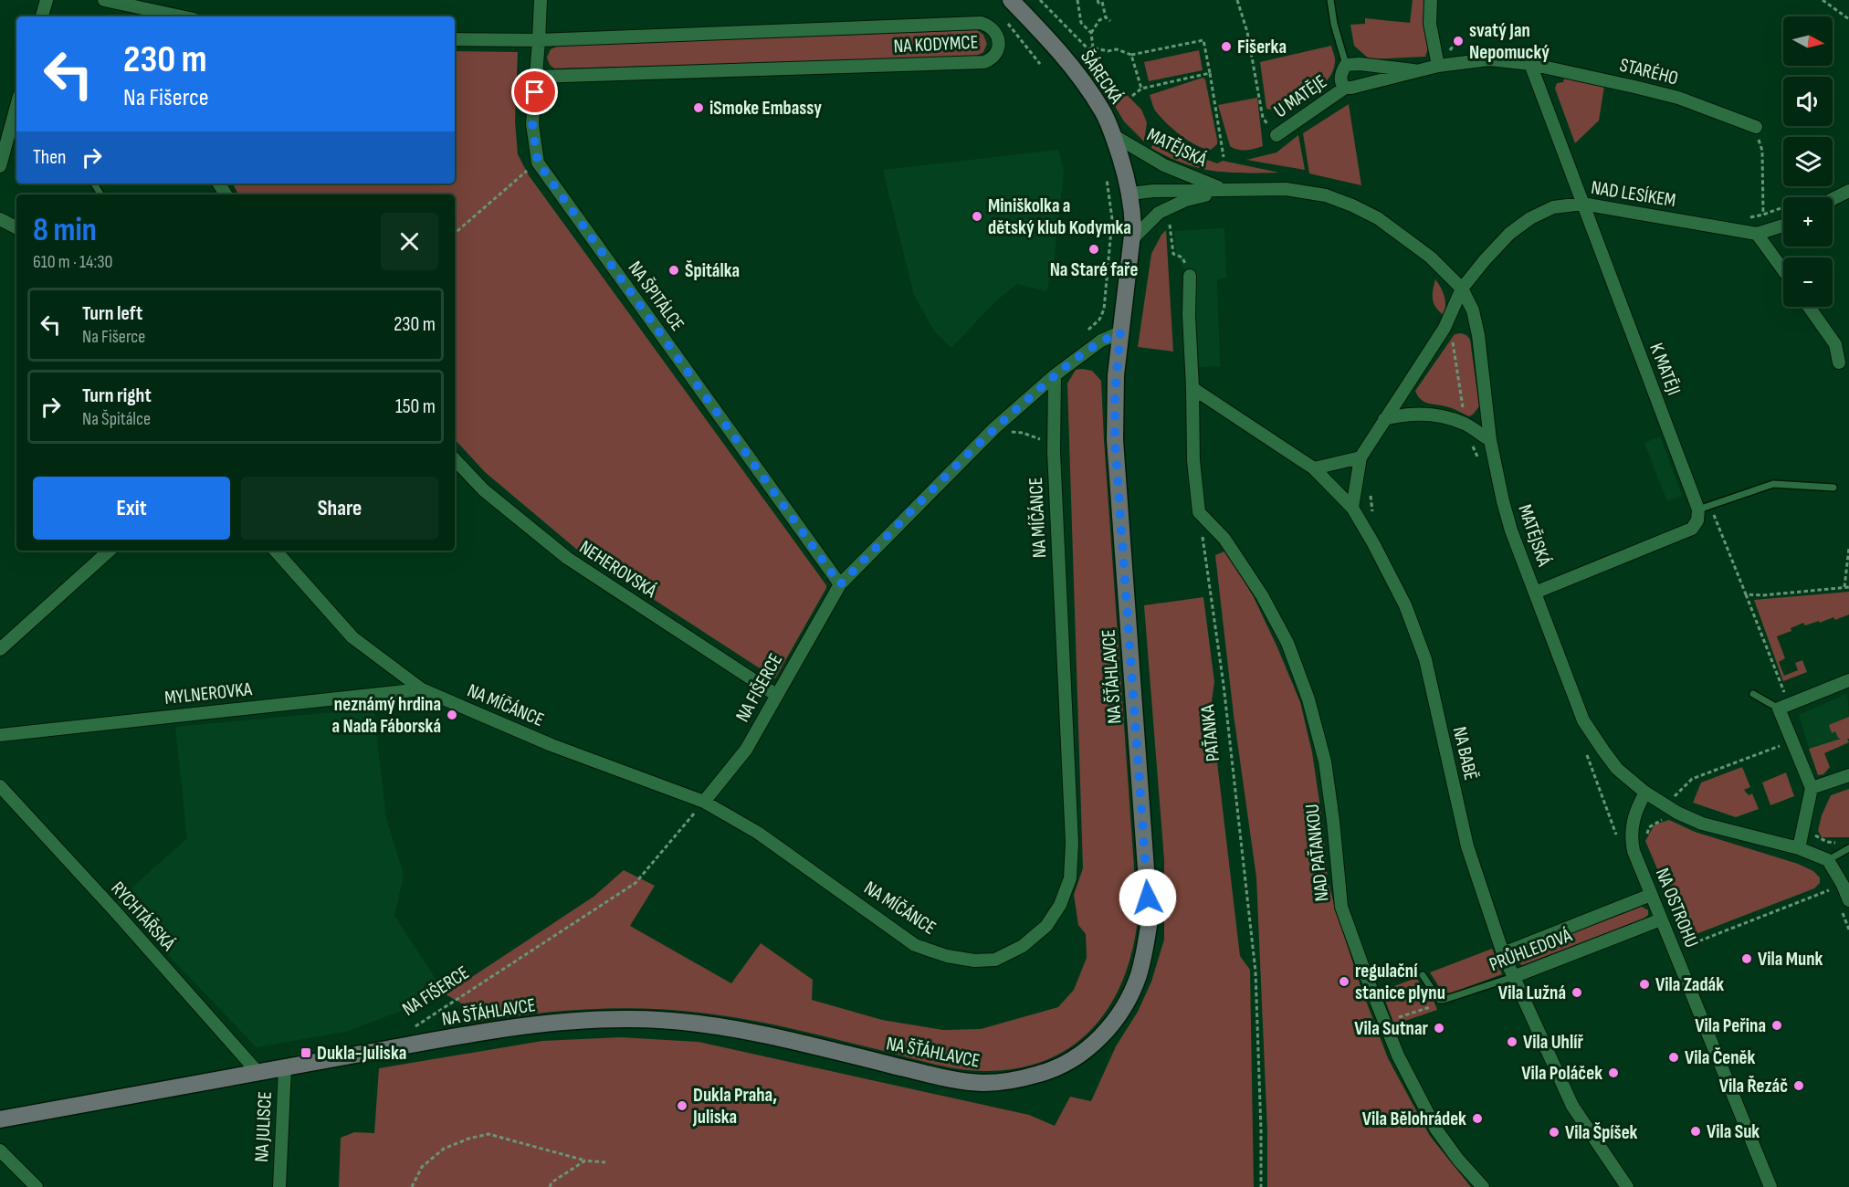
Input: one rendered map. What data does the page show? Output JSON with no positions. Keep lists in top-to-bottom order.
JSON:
{
  "streets": {
    "street": [
      "NA KODYMCE",
      "STARÉHO",
      "ŠÁRECKÁ",
      "U MATĚJE",
      "MATĚJSKÁ",
      "NAD LESÍKEM",
      "NA ŠPITÁLCE",
      "K MATĚJI",
      "NA MÍČÁNCE",
      "NEHEROVSKÁ",
      "NA ŠŤÁHLAVCE",
      "NA FIŠERCE",
      "MYLNEROVKA",
      "NA BABĚ",
      "NAD PAŤANKOU",
      "NA OSTROHU",
      "RYCHTÁŘSKÁ",
      "PRŮHLEDOVÁ",
      "NA JULISCE"
    ],
    "path": ["PAŤANKA"]
  },
  "crossings": [
    ["NA KODYMCE", "NA ŠPITÁLCE"],
    ["STARÉHO", "U MATĚJE"],
    ["STARÉHO", "K MATĚJI"],
    ["ŠÁRECKÁ", "MATĚJSKÁ"],
    ["ŠÁRECKÁ", "NA ŠŤÁHLAVCE"],
    ["U MATĚJE", "K MATĚJI"],
    ["MATĚJSKÁ", "NAD LESÍKEM"],
    ["MATĚJSKÁ", "NA ŠŤÁHLAVCE"],
    ["MATĚJSKÁ", "NA OSTROHU"],
    ["NAD LESÍKEM", "K MATĚJI"],
    ["NA ŠPITÁLCE", "NA FIŠERCE"],
    ["NA MÍČÁNCE", "NA FIŠERCE"],
    ["NA MÍČÁNCE", "MYLNEROVKA"],
    ["NEHEROVSKÁ", "NA FIŠERCE"],
    ["NA ŠŤÁHLAVCE", "NA FIŠERCE"],
    ["NA ŠŤÁHLAVCE", "RYCHTÁŘSKÁ"],
    ["NA ŠŤÁHLAVCE", "NA JULISCE"],
    ["PAŤANKA", "NAD PAŤANKOU"],
    ["NA BABĚ", "PRŮHLEDOVÁ"],
    ["NA OSTROHU", "PRŮHLEDOVÁ"]
  ],
  "places": {
    "other": [
      "svatý Jan Nepomucký",
      "Fišerka",
      "iSmoke Embassy",
      "Miniškolka a dětský klub Kodymka",
      "Na Staré faře",
      "Špitálka",
      "neznámý hrdina a Naďa Fáborská",
      "Vila Munk",
      "regulační stanice plynu",
      "Vila Zadák",
      "Vila Lužná",
      "Vila Peřina",
      "Vila Sutnar",
      "Vila Uhlíř",
      "Vila Čeněk",
      "Vila Poláček",
      "Vila Řezáč",
      "Dukla Praha, Juliska",
      "Vila Bělohrádek",
      "Vila Suk",
      "Vila Špíšek"
    ],
    "transit": ["Dukla-Juliska"]
  },
  "north": "right",
  "page": {
    "map_buttons": ["+", "−"],
    "turn": ["230 m", "Na Fišerce"],
    "then": "Then",
    "heading": ["8 min", "610 m · 14:30"],
    "list": [
      {
        "name": "Turn left",
        "note": "Na Fišerce",
        "value": "230 m"
      },
      {
        "name": "Turn right",
        "note": "Na Špitálce",
        "value": "150 m"
      }
    ],
    "buttons": ["Exit", "Share"]
  }
}
